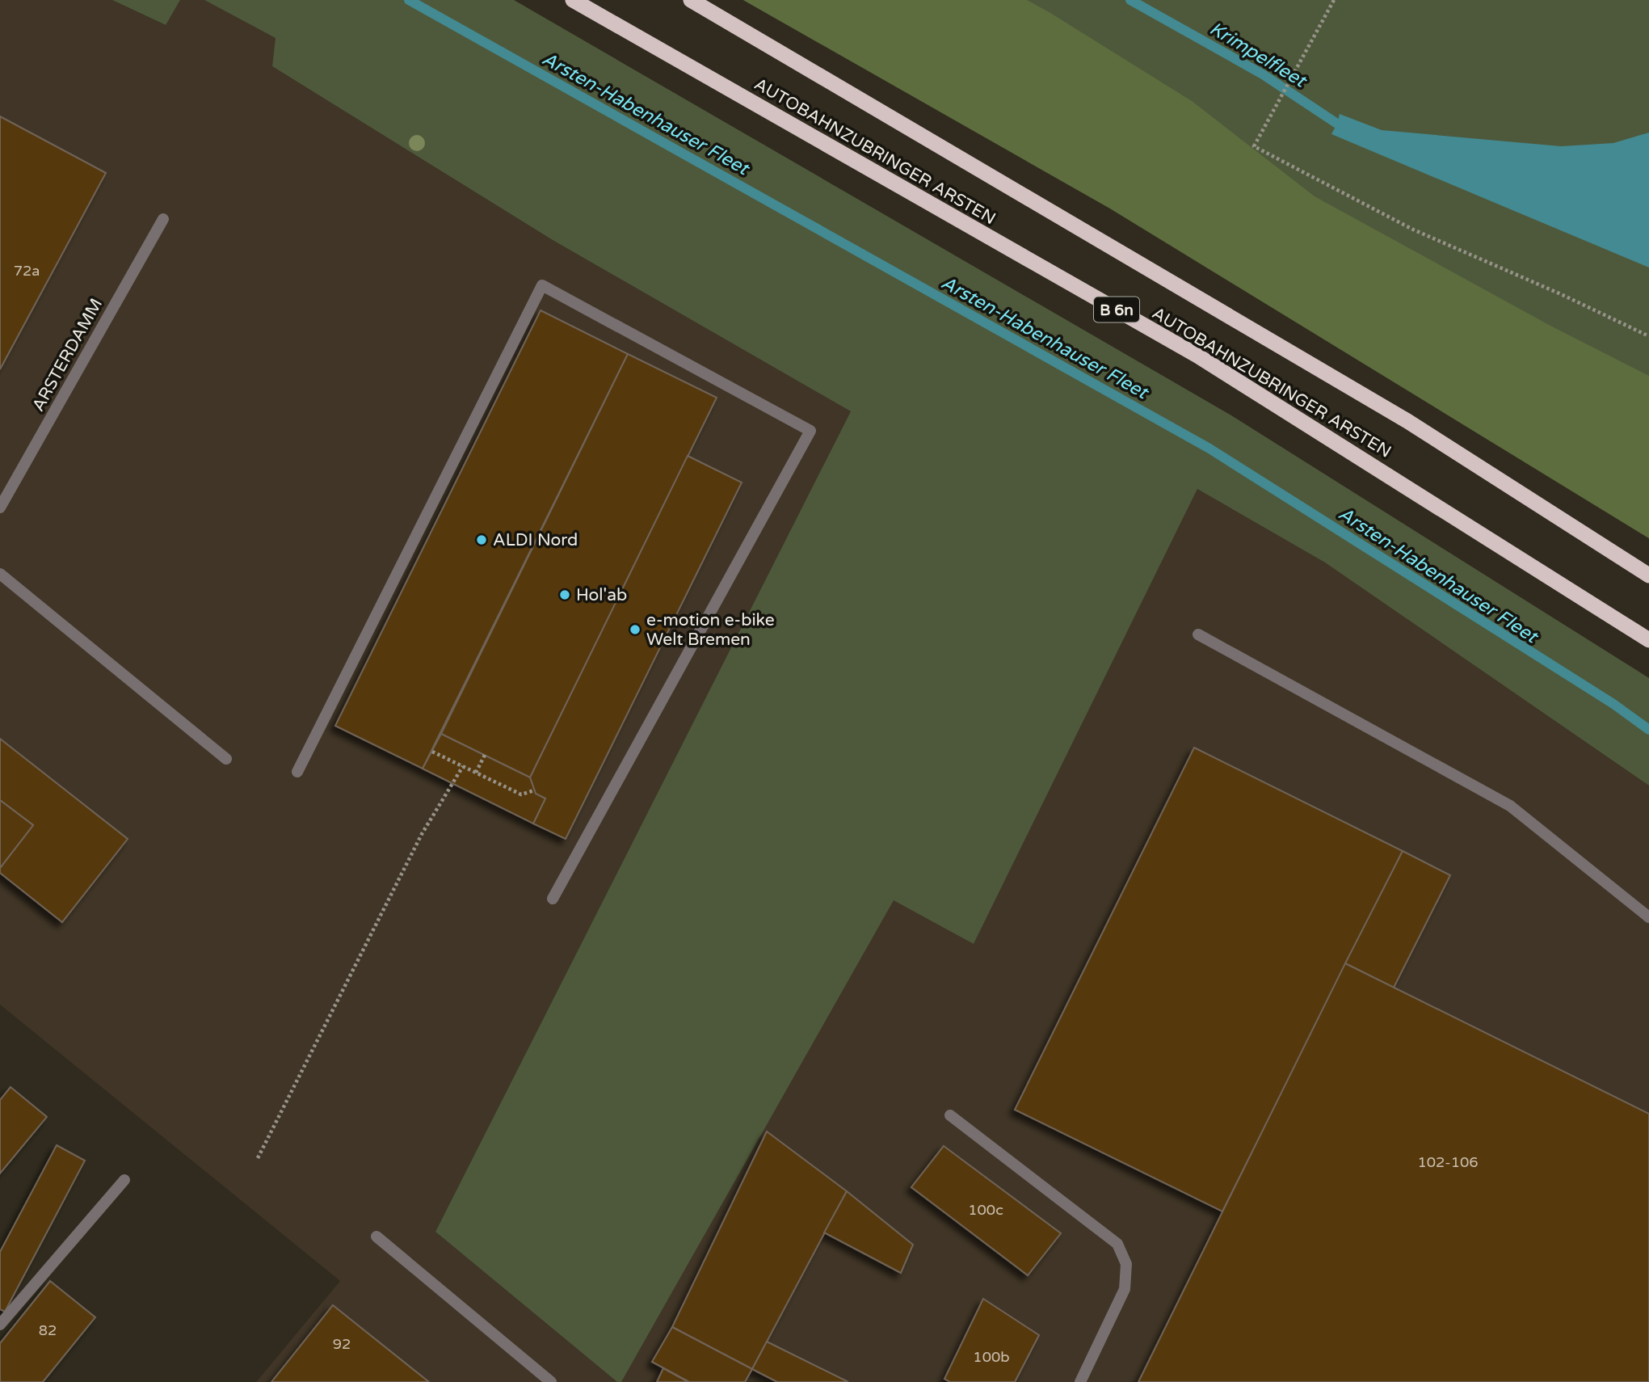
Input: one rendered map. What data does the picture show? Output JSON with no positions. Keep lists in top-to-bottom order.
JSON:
{
  "streets": {
    "highway": ["AUTOBAHNZUBRINGER ARSTEN", "B 6n"],
    "lane": ["ARSTERDAMM"]
  },
  "water": ["Krimpelfleet", "Arsten-Habenhauser Fleet"],
  "places": ["ALDI Nord", "Hol'ab", "e-motion e-bike Welt Bremen"],
  "house_numbers": [
    "72a",
    "102-106",
    "100c",
    "82",
    "92",
    "100b"
  ]
}
